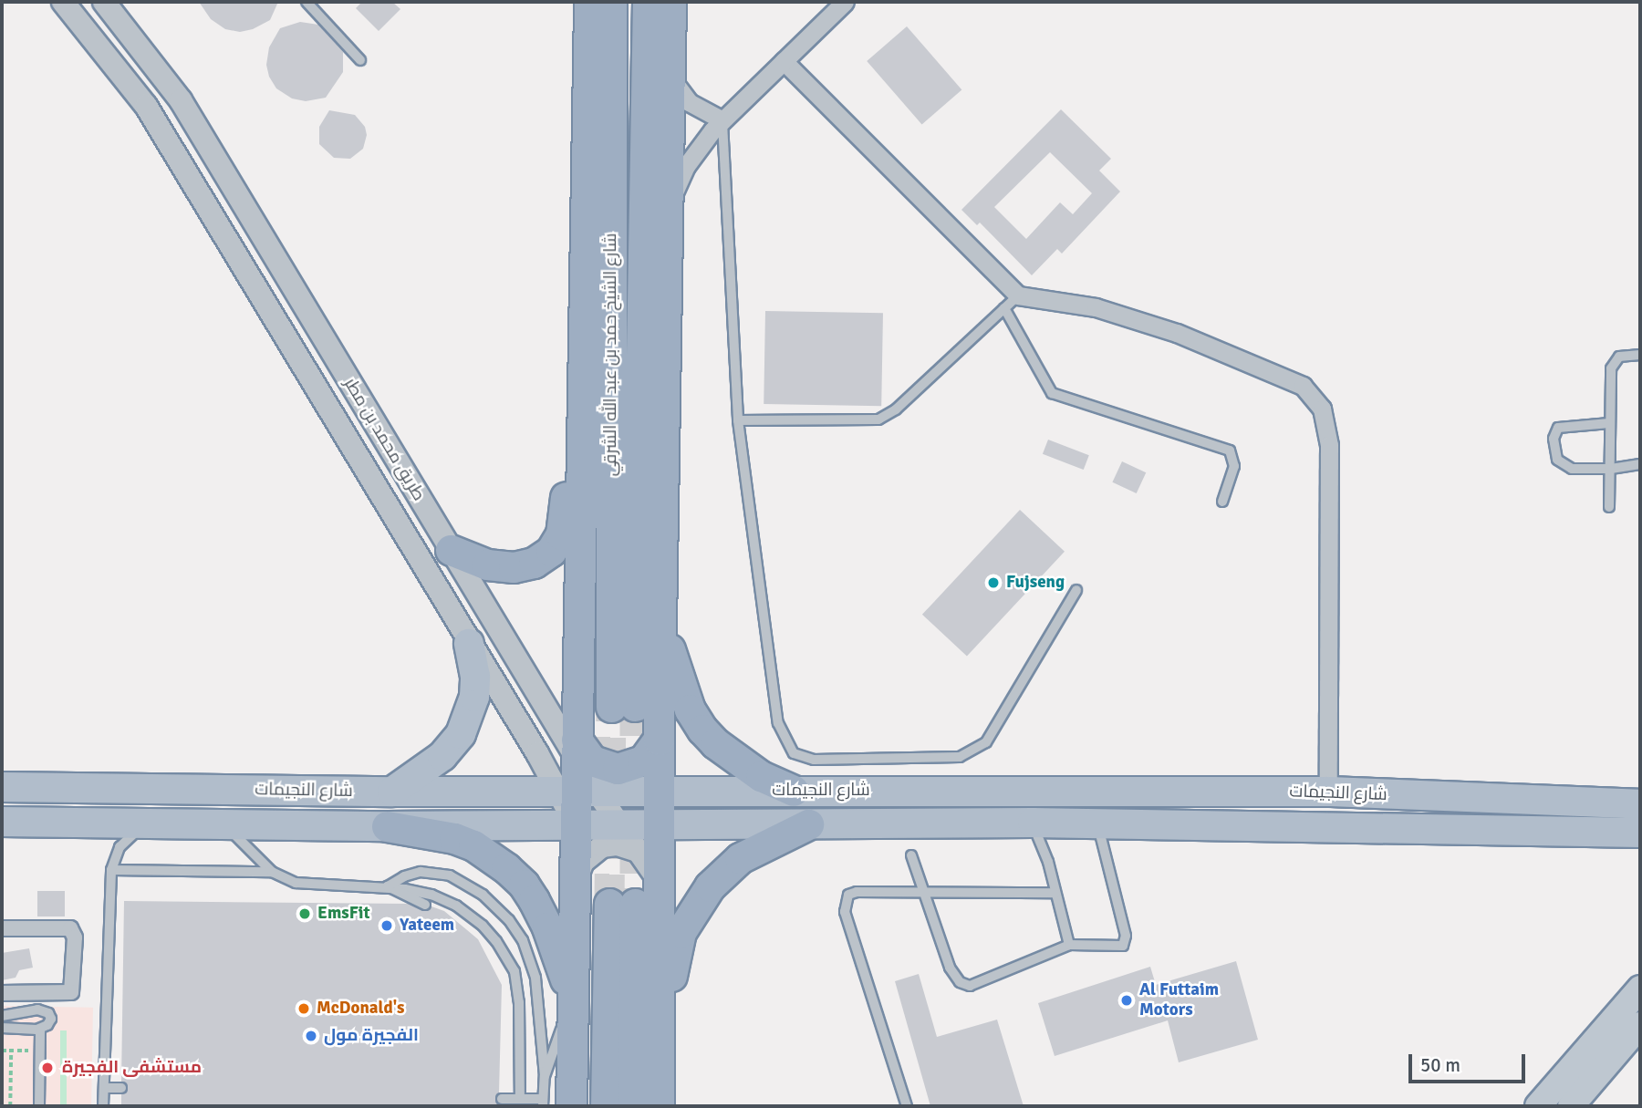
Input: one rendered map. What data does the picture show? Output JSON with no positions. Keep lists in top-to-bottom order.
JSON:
{
  "streets": {
    "highway": ["شارع الشيخ حمد بن عبد الله الشرقي"],
    "main road": ["شارع النجيمات"],
    "street": ["طريق محمد بن مطر"]
  },
  "crossings": [
    ["طريق محمد بن مطر", "شارع النجيمات"]
  ],
  "places": [
    "Fujseng",
    "EmsFit",
    "Yateem",
    "Al Futtaim Motors",
    "McDonald's",
    "الفجيرة مول",
    "مستشفى الفجيرة"
  ],
  "scale_bar": "50 m"
}
